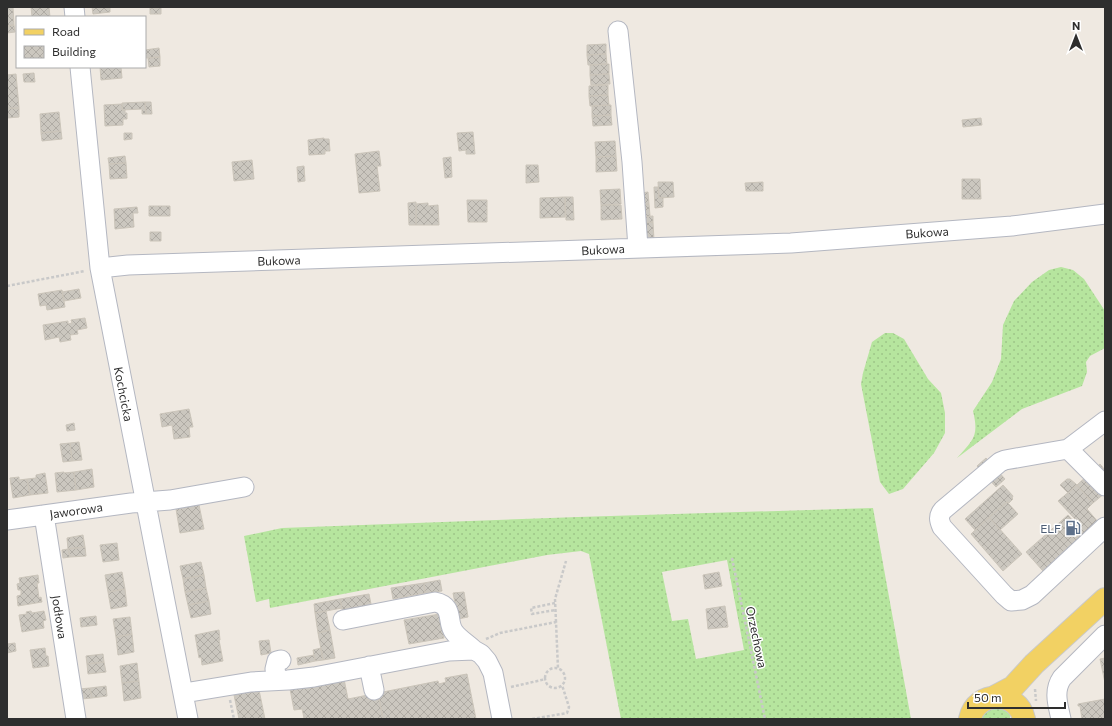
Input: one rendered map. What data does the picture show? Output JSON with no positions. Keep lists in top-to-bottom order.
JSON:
{
  "streets": {
    "street": [
      "Bukowa",
      "Kochcicka",
      "Jaworowa",
      "Jodłowa"
    ],
    "path": ["Orzechowa"]
  },
  "crossings": [
    ["Bukowa", "Kochcicka"],
    ["Kochcicka", "Jaworowa"],
    ["Jaworowa", "Jodłowa"]
  ],
  "places": {
    "fuel station": ["ELF"]
  },
  "legend": ["Road", "Building"],
  "scale_bar": "50 m",
  "north": "top"
}
